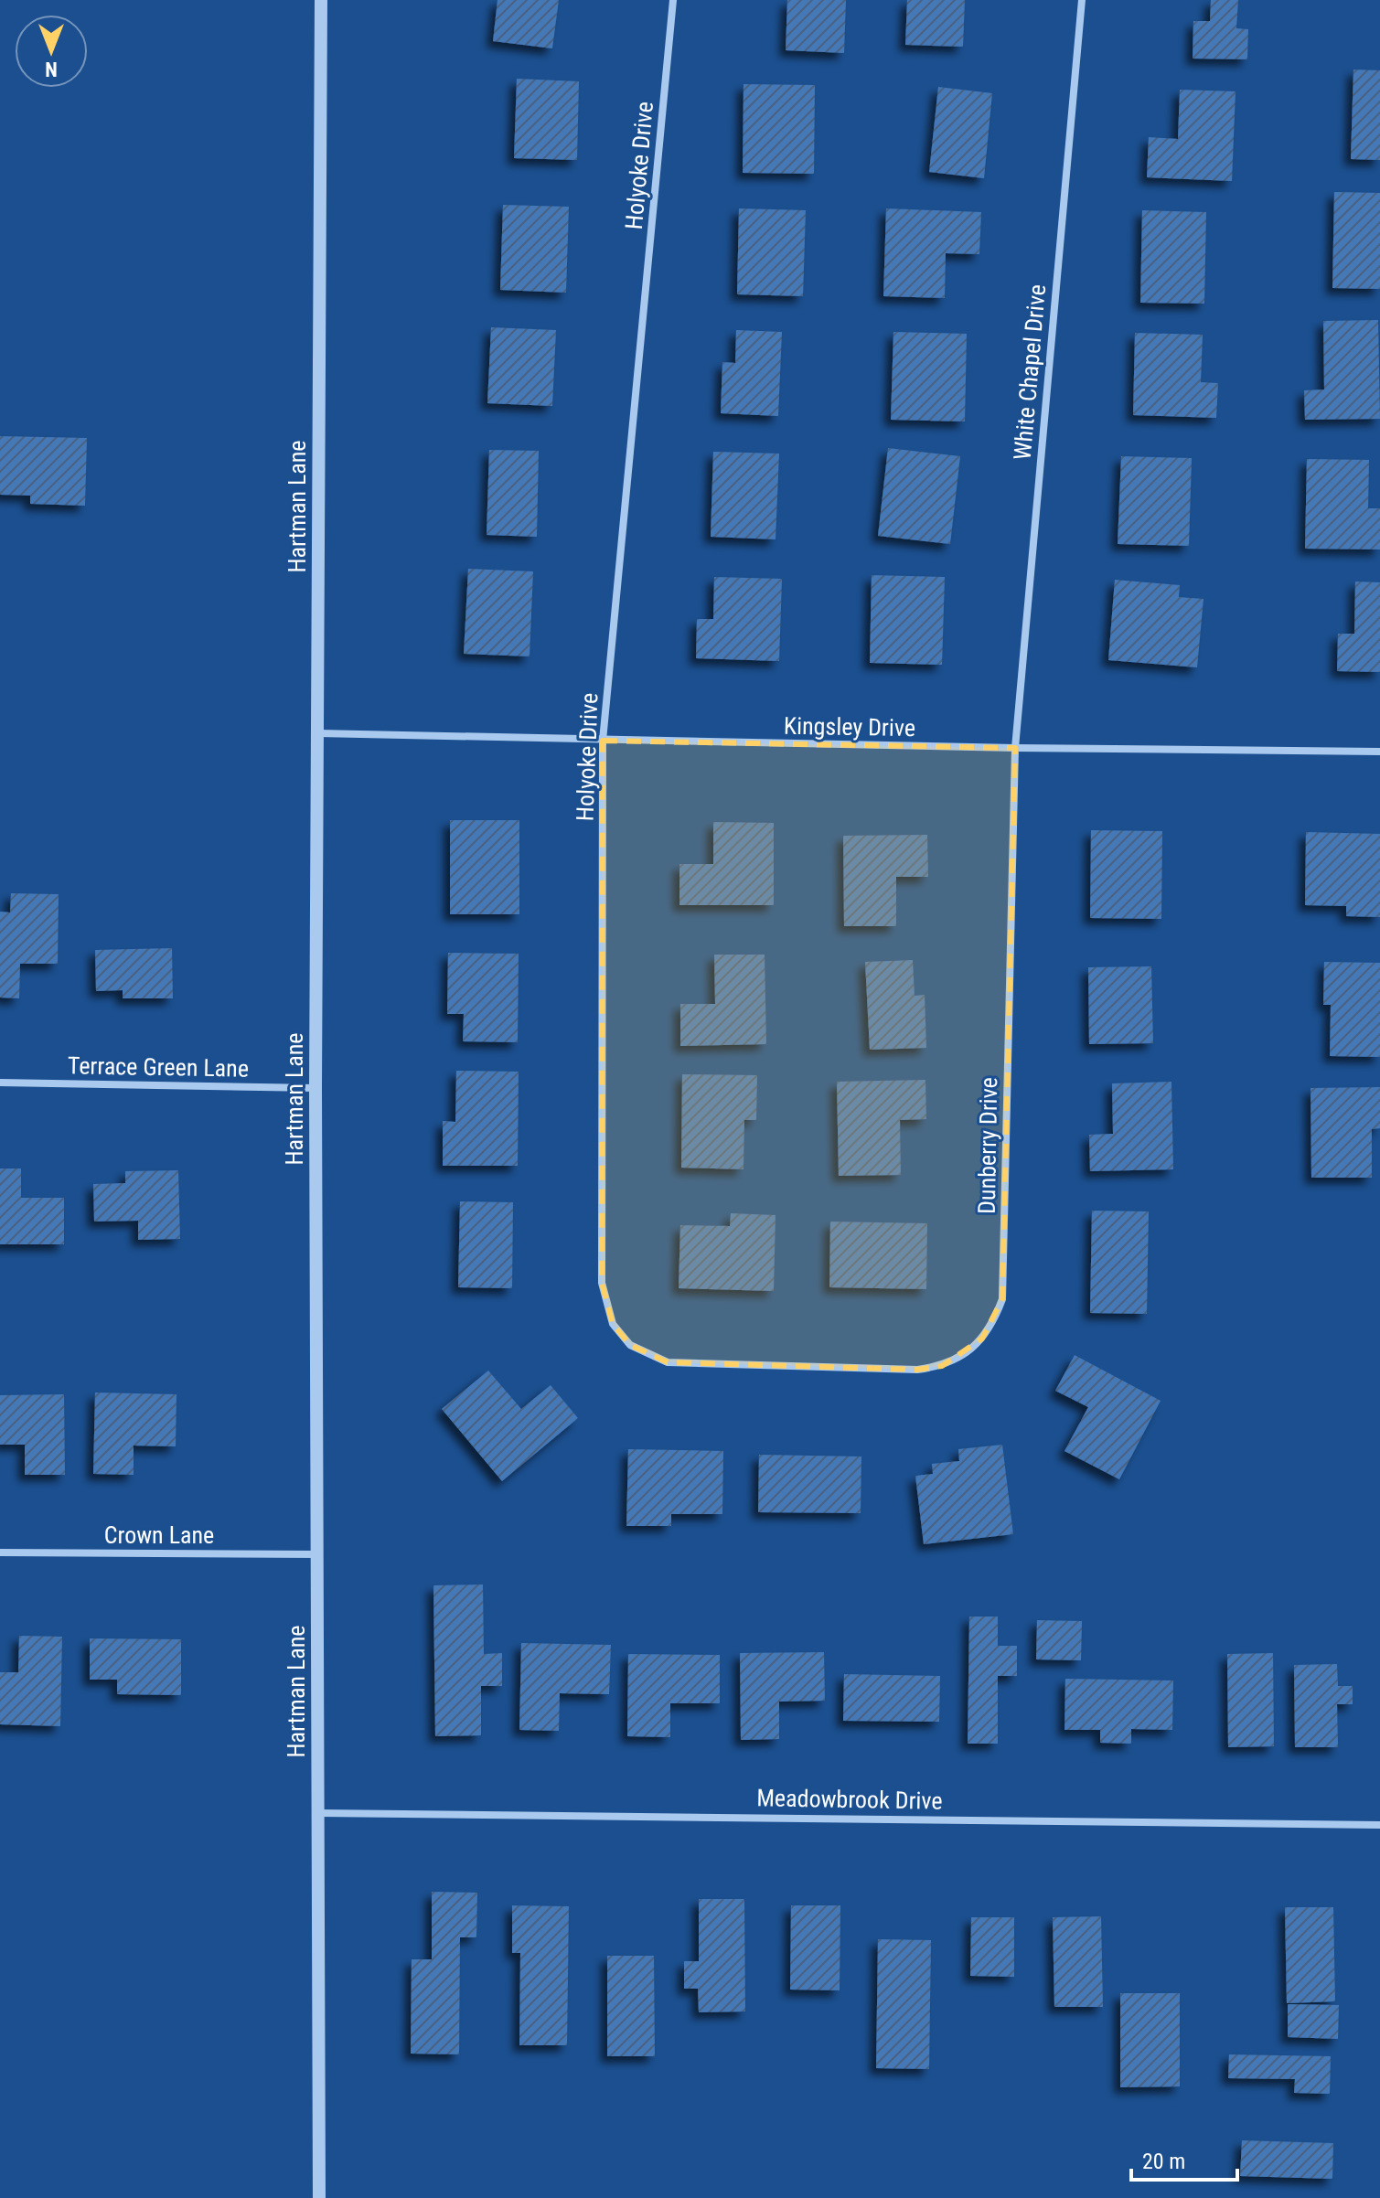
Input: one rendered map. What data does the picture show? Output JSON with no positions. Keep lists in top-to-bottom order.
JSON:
{
  "streets": {
    "street": [
      "Holyoke Drive",
      "White Chapel Drive",
      "Hartman Lane",
      "Kingsley Drive",
      "Terrace Green Lane",
      "Dunberry Drive",
      "Crown Lane",
      "Meadowbrook Drive"
    ]
  },
  "crossings": [
    ["Holyoke Drive", "Kingsley Drive"],
    ["Holyoke Drive", "Dunberry Drive"],
    ["White Chapel Drive", "Kingsley Drive"],
    ["White Chapel Drive", "Dunberry Drive"],
    ["Hartman Lane", "Kingsley Drive"],
    ["Hartman Lane", "Terrace Green Lane"],
    ["Hartman Lane", "Crown Lane"],
    ["Hartman Lane", "Meadowbrook Drive"],
    ["Kingsley Drive", "Dunberry Drive"]
  ],
  "scale_bar": "20 m",
  "north": "bottom"
}
